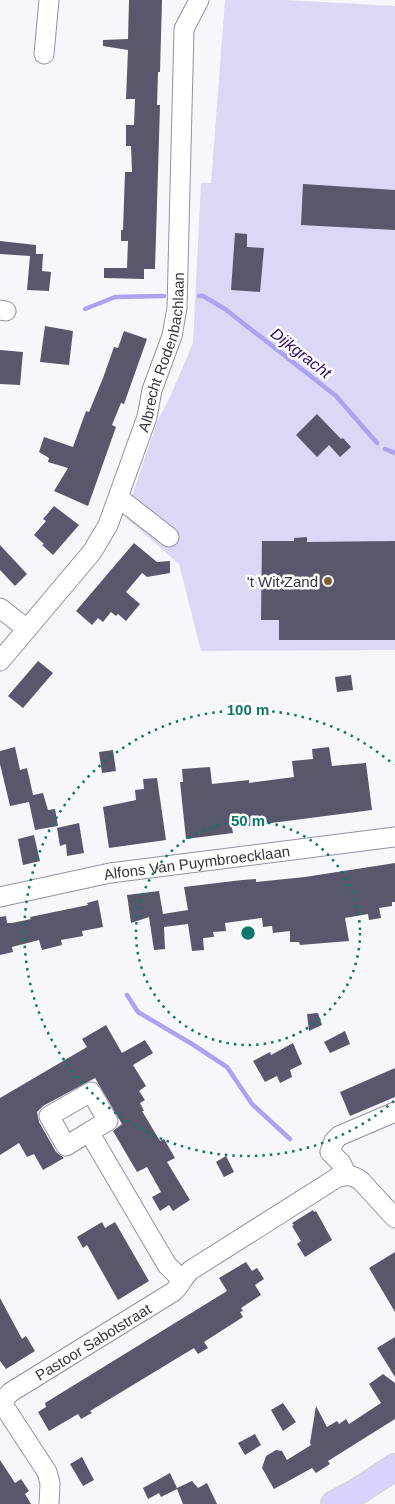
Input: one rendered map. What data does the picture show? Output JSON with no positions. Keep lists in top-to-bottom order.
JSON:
{
  "streets": {
    "street": ["Albrecht Rodenbachlaan", "Alfons Van Puymbroecklaan", "Pastoor Sabotstraat"]
  },
  "water": ["Dijkgracht"],
  "places": ["'t Wit Zand"],
  "rings": ["100 m", "50 m"]
}
